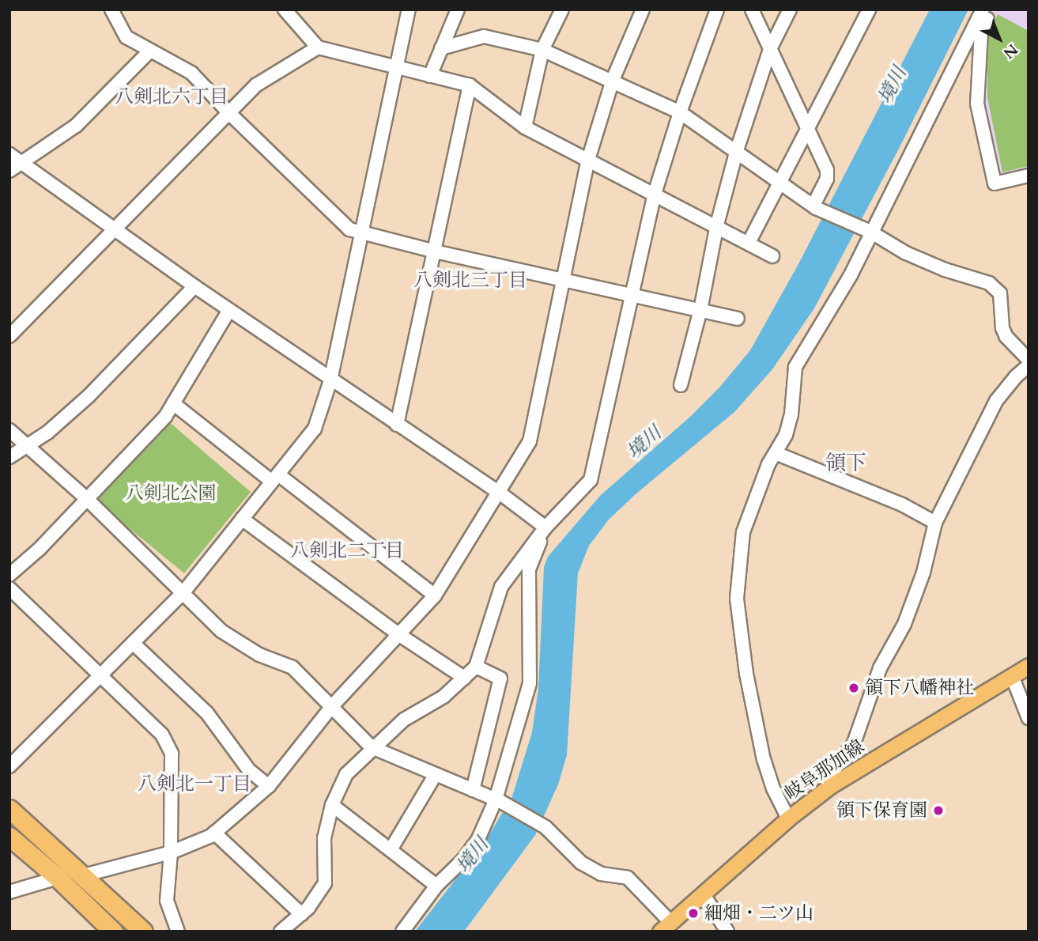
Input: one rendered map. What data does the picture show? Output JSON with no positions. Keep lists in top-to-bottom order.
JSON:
{
  "streets": {
    "main road": ["岐阜那加線"]
  },
  "districts": [
    "八剣北六丁目",
    "八剣北三丁目",
    "領下",
    "八剣北二丁目",
    "八剣北一丁目"
  ],
  "water": ["境川"],
  "parks": ["八剣北公園"],
  "places": ["領下八幡神社", "領下保育園", "細畑・二ツ山"],
  "north": "bottom right"
}
